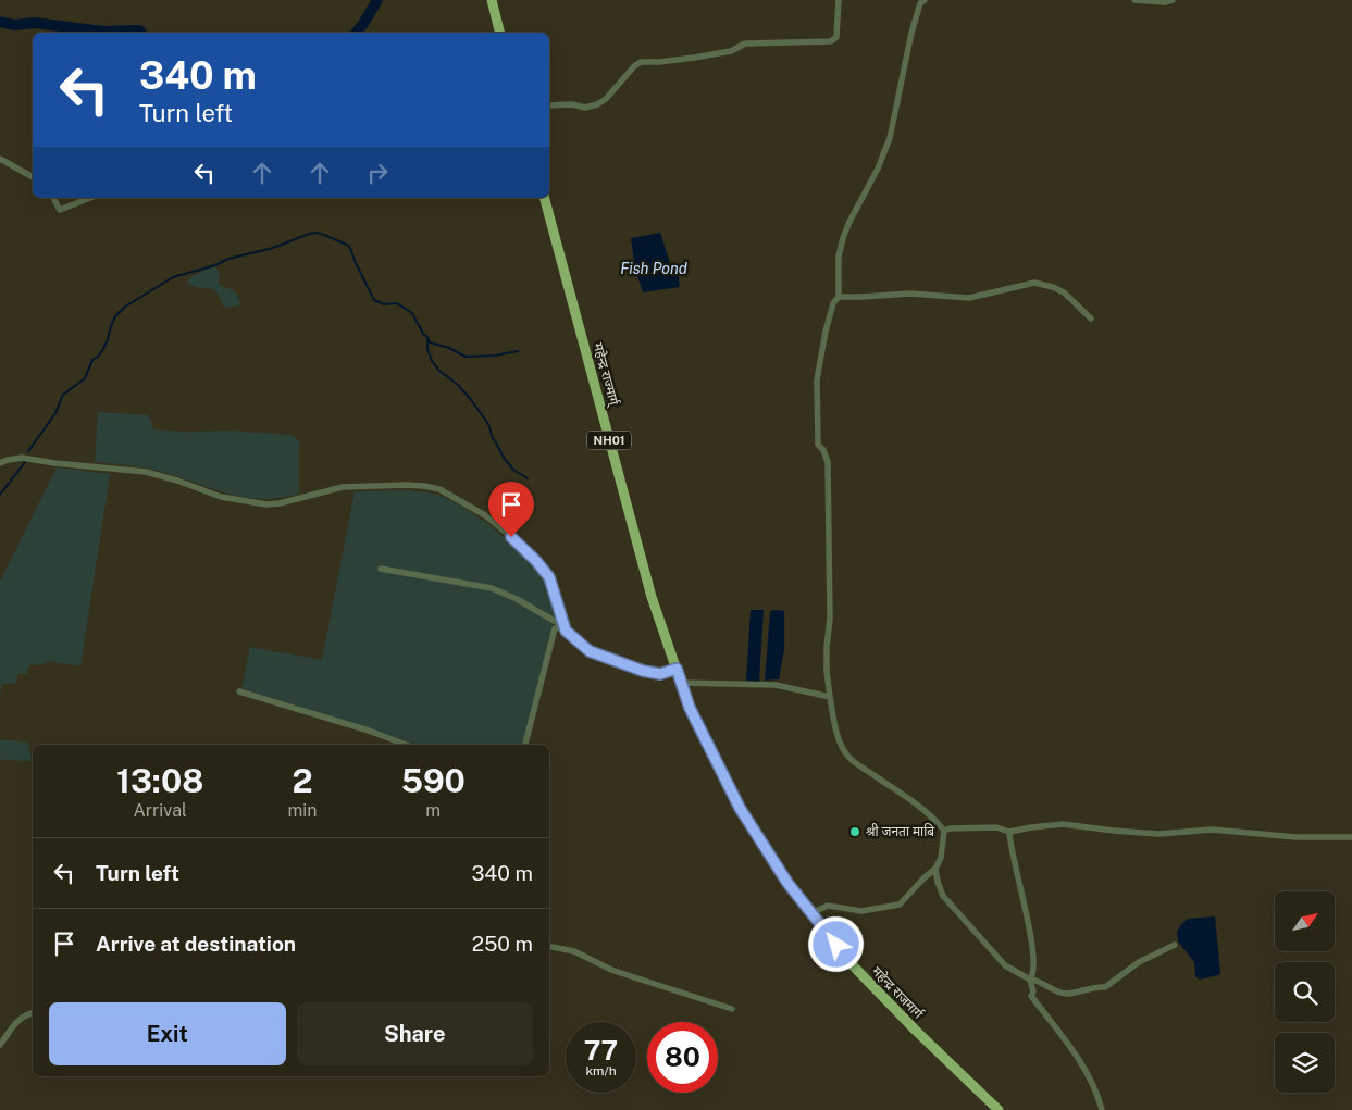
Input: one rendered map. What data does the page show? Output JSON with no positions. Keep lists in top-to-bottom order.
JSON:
{
  "streets": {
    "highway": ["महेन्द्र राज्मार्ग्", "NH01", "महेन्द्र राजमार्ग"]
  },
  "crossings": [
    ["महेन्द्र राज्मार्ग्", "महेन्द्र राजमार्ग"]
  ],
  "water": ["Fish Pond"],
  "places": ["श्री जनता माबि"],
  "north": "top right",
  "page": {
    "turn": ["340 m", "Turn left"],
    "eta": [
      "13:08",
      "Arrival",
      "2",
      "min",
      "590",
      "m"
    ],
    "list": [
      {
        "name": "Turn left",
        "value": "340 m"
      },
      {
        "name": "Arrive at destination",
        "value": "250 m"
      }
    ],
    "buttons": ["Exit", "Share"],
    "speed": "77 km/h",
    "limit": "80"
  }
}
